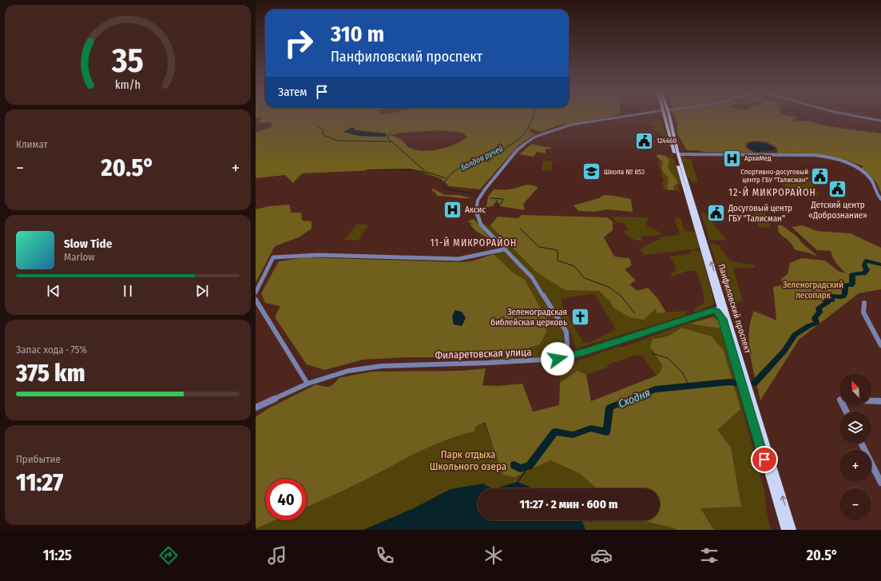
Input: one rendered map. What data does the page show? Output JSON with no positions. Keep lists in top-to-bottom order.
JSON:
{
  "streets": {
    "main road": ["Панфиловский проспект"],
    "street": ["Филаретовская улица"]
  },
  "crossings": [
    ["Панфиловский проспект", "Филаретовская улица"]
  ],
  "districts": ["12-Й МИКРОРАЙОН", "11-Й МИКРОРАЙОН"],
  "water": ["Болдов ручей", "Сходня"],
  "parks": ["Зеленоградский лесопарк", "Парк отдыха Школьного озера"],
  "places": {
    "public building": [
      "124460",
      "Спортивно-досуговый центр ГБУ \"Талисман\"",
      "Детский центр «Добрознание»",
      "Досуговый центр ГБУ \"Талисман\""
    ],
    "hospital": ["АрхиМед", "Аксис"],
    "school or university": ["Школа № 853"],
    "church": ["Зеленоградская библейская церковь"]
  },
  "north": "top left",
  "page": {
    "turn": ["310 m", "Панфиловский проспект"],
    "then": "Затем",
    "tile": [
      "Климат",
      ["Запас хода · 75%", "375 km"],
      ["Прибытие", "11:27"]
    ],
    "heat": ["−", "20.5°", "+"],
    "song": ["Slow Tide", "Marlow"],
    "map_buttons": ["+", "−"],
    "limit": "40",
    "trip": "11:27 · 2 мин · 600 m",
    "tabs": ["11:25", "20.5°"],
    "gauge": ["35", "km/h"]
  }
}
